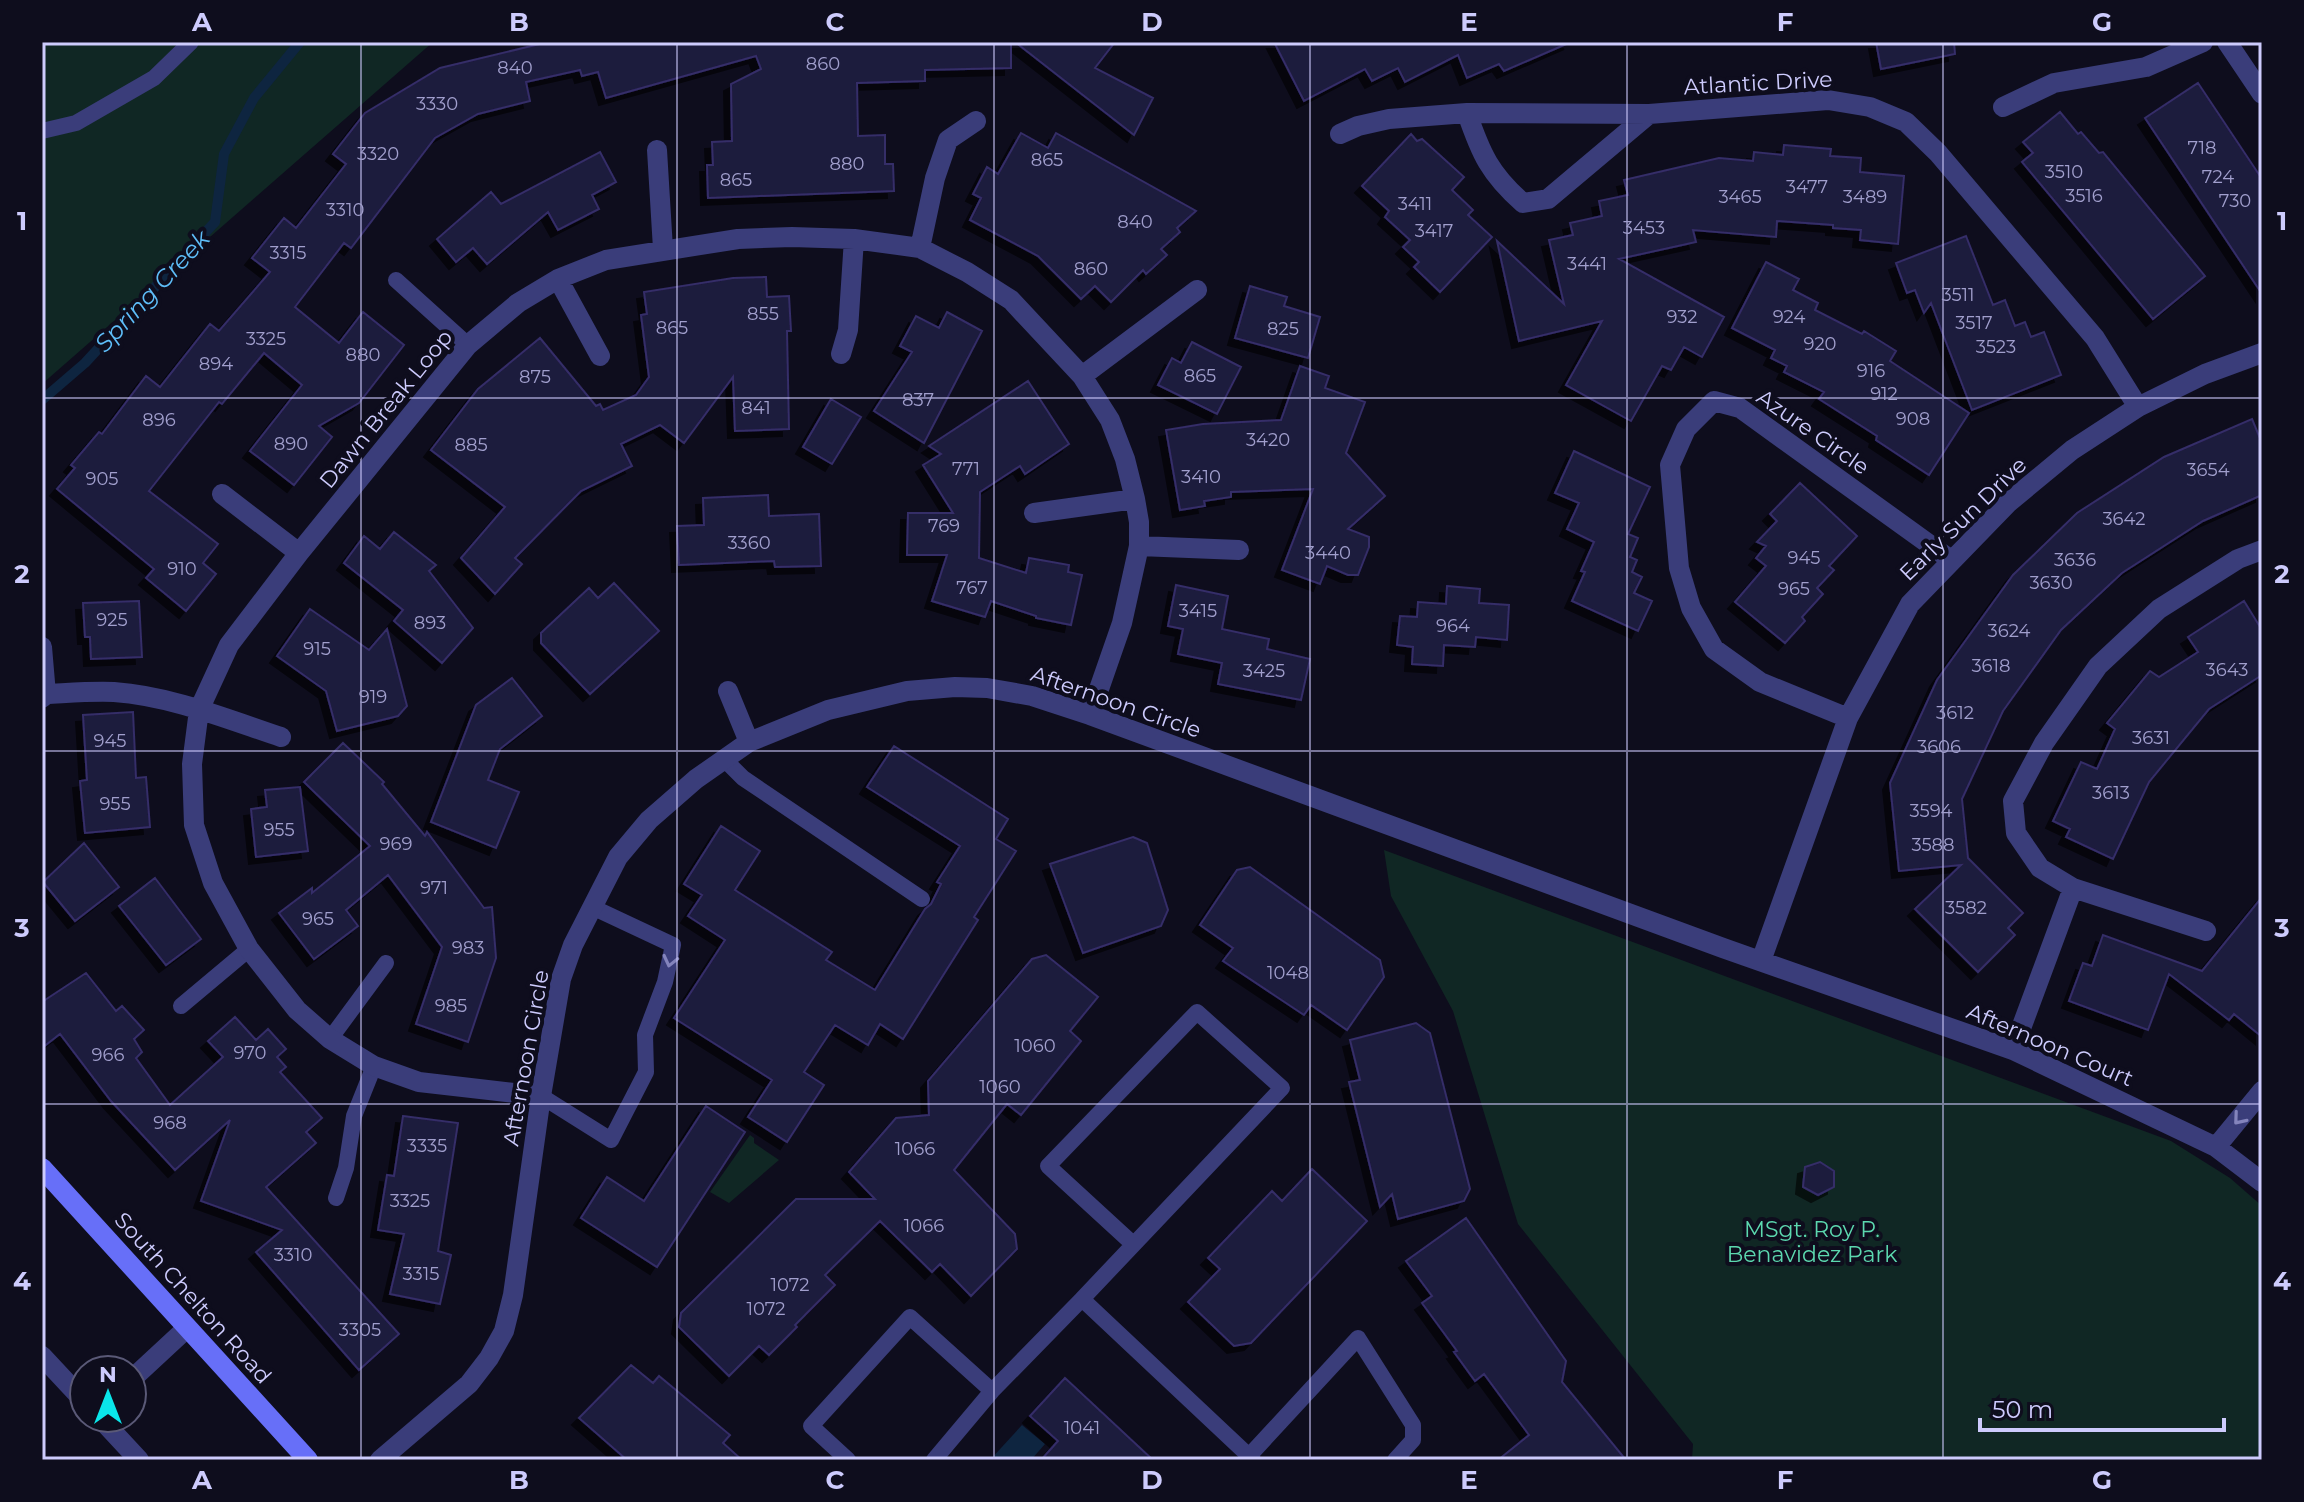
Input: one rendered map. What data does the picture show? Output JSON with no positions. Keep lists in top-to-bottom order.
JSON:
{
  "streets": {
    "main road": ["South Chelton Road"],
    "street": [
      "Atlantic Drive",
      "Dawn Break Loop",
      "Azure Circle",
      "Early Sun Drive",
      "Afternoon Circle",
      "Afternoon Court"
    ]
  },
  "crossings": [
    ["Atlantic Drive", "Early Sun Drive"],
    ["Dawn Break Loop", "Afternoon Circle"],
    ["Azure Circle", "Early Sun Drive"],
    ["Early Sun Drive", "Afternoon Circle"],
    ["Early Sun Drive", "Afternoon Court"],
    ["Afternoon Circle", "Afternoon Court"]
  ],
  "water": ["Spring Creek"],
  "parks": ["MSgt. Roy P. Benavidez Park"],
  "house_numbers": [
    "860",
    "840",
    "3330",
    "718",
    "3320",
    "865",
    "880",
    "3510",
    "724",
    "865",
    "3477",
    "3516",
    "3465",
    "3489",
    "730",
    "3411",
    "3310",
    "840",
    "3453",
    "3417",
    "3315",
    "3441",
    "860",
    "3511",
    "855",
    "932",
    "924",
    "3517",
    "865",
    "825",
    "3325",
    "920",
    "3523",
    "880",
    "894",
    "916",
    "865",
    "875",
    "912",
    "837",
    "841",
    "908",
    "896",
    "3420",
    "890",
    "885",
    "771",
    "3654",
    "3410",
    "905",
    "3642",
    "769",
    "3360",
    "3440",
    "945",
    "3636",
    "910",
    "3630",
    "767",
    "965",
    "3415",
    "925",
    "893",
    "964",
    "3624",
    "915",
    "3618",
    "3643",
    "3425",
    "919",
    "3612",
    "3631",
    "945",
    "3606",
    "3613",
    "955",
    "3594",
    "955",
    "969",
    "3588",
    "971",
    "3582",
    "965",
    "983",
    "1048",
    "985",
    "1060",
    "970",
    "966",
    "1060",
    "968",
    "3335",
    "1066",
    "3325",
    "1066",
    "3310",
    "3315",
    "1072",
    "1072",
    "3305",
    "1041"
  ],
  "scale_bar": "50 m",
  "north": "top",
  "grid": {
    "columns": [
      "A",
      "B",
      "C",
      "D",
      "E",
      "F",
      "G"
    ],
    "rows": [
      "1",
      "2",
      "3",
      "4"
    ]
  }
}
